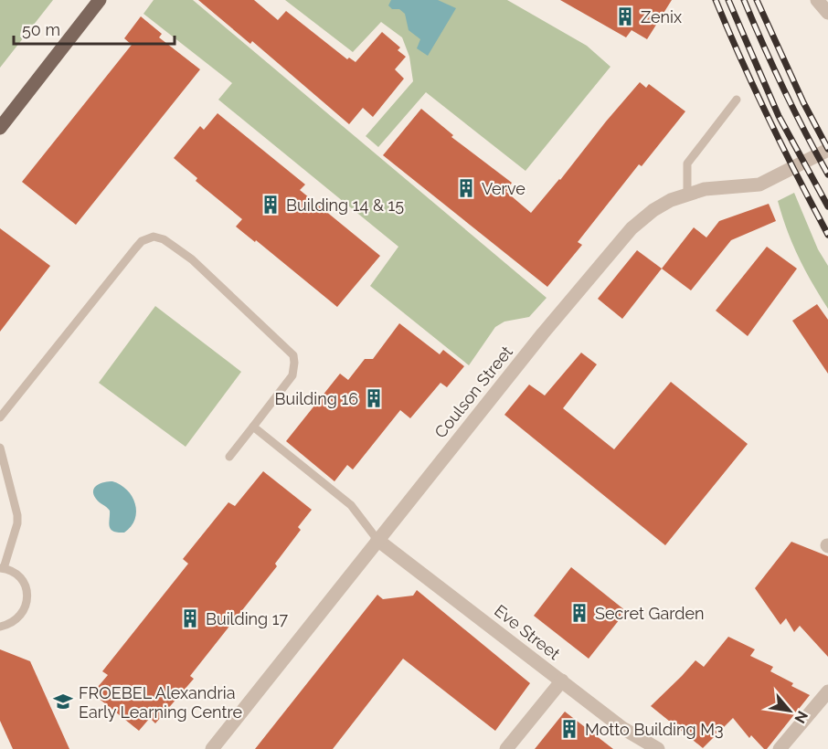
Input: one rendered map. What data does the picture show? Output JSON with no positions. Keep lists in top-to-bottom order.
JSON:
{
  "streets": {
    "street": ["Coulson Street", "Eve Street"]
  },
  "crossings": [
    ["Coulson Street", "Eve Street"]
  ],
  "places": {
    "building": [
      "Zenix",
      "Verve",
      "Building 14 & 15",
      "Building 16",
      "Secret Garden",
      "Building 17",
      "Motto Building M3"
    ],
    "school or university": ["FROEBEL Alexandria Early Learning Centre"]
  },
  "scale_bar": "50 m",
  "north": "bottom right"
}
